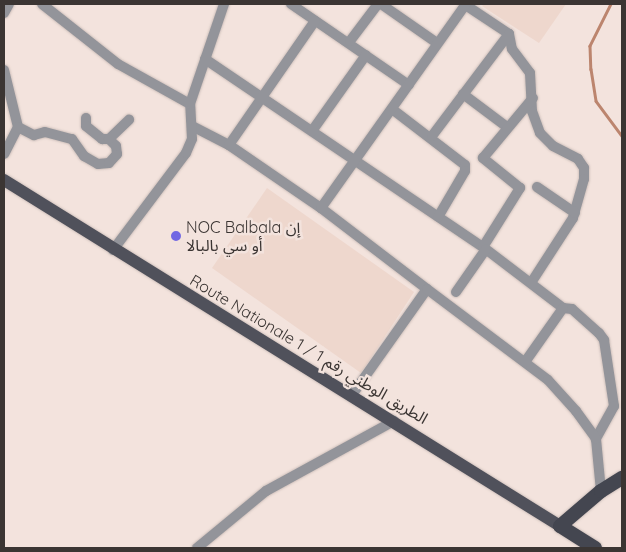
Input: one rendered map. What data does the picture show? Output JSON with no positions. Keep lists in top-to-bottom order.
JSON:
{
  "streets": {
    "highway": ["Route Nationale 1 / الطريق الوطني رقم 1"]
  },
  "places": ["NOC Balbala إن أو سي بالبالا"]
}
